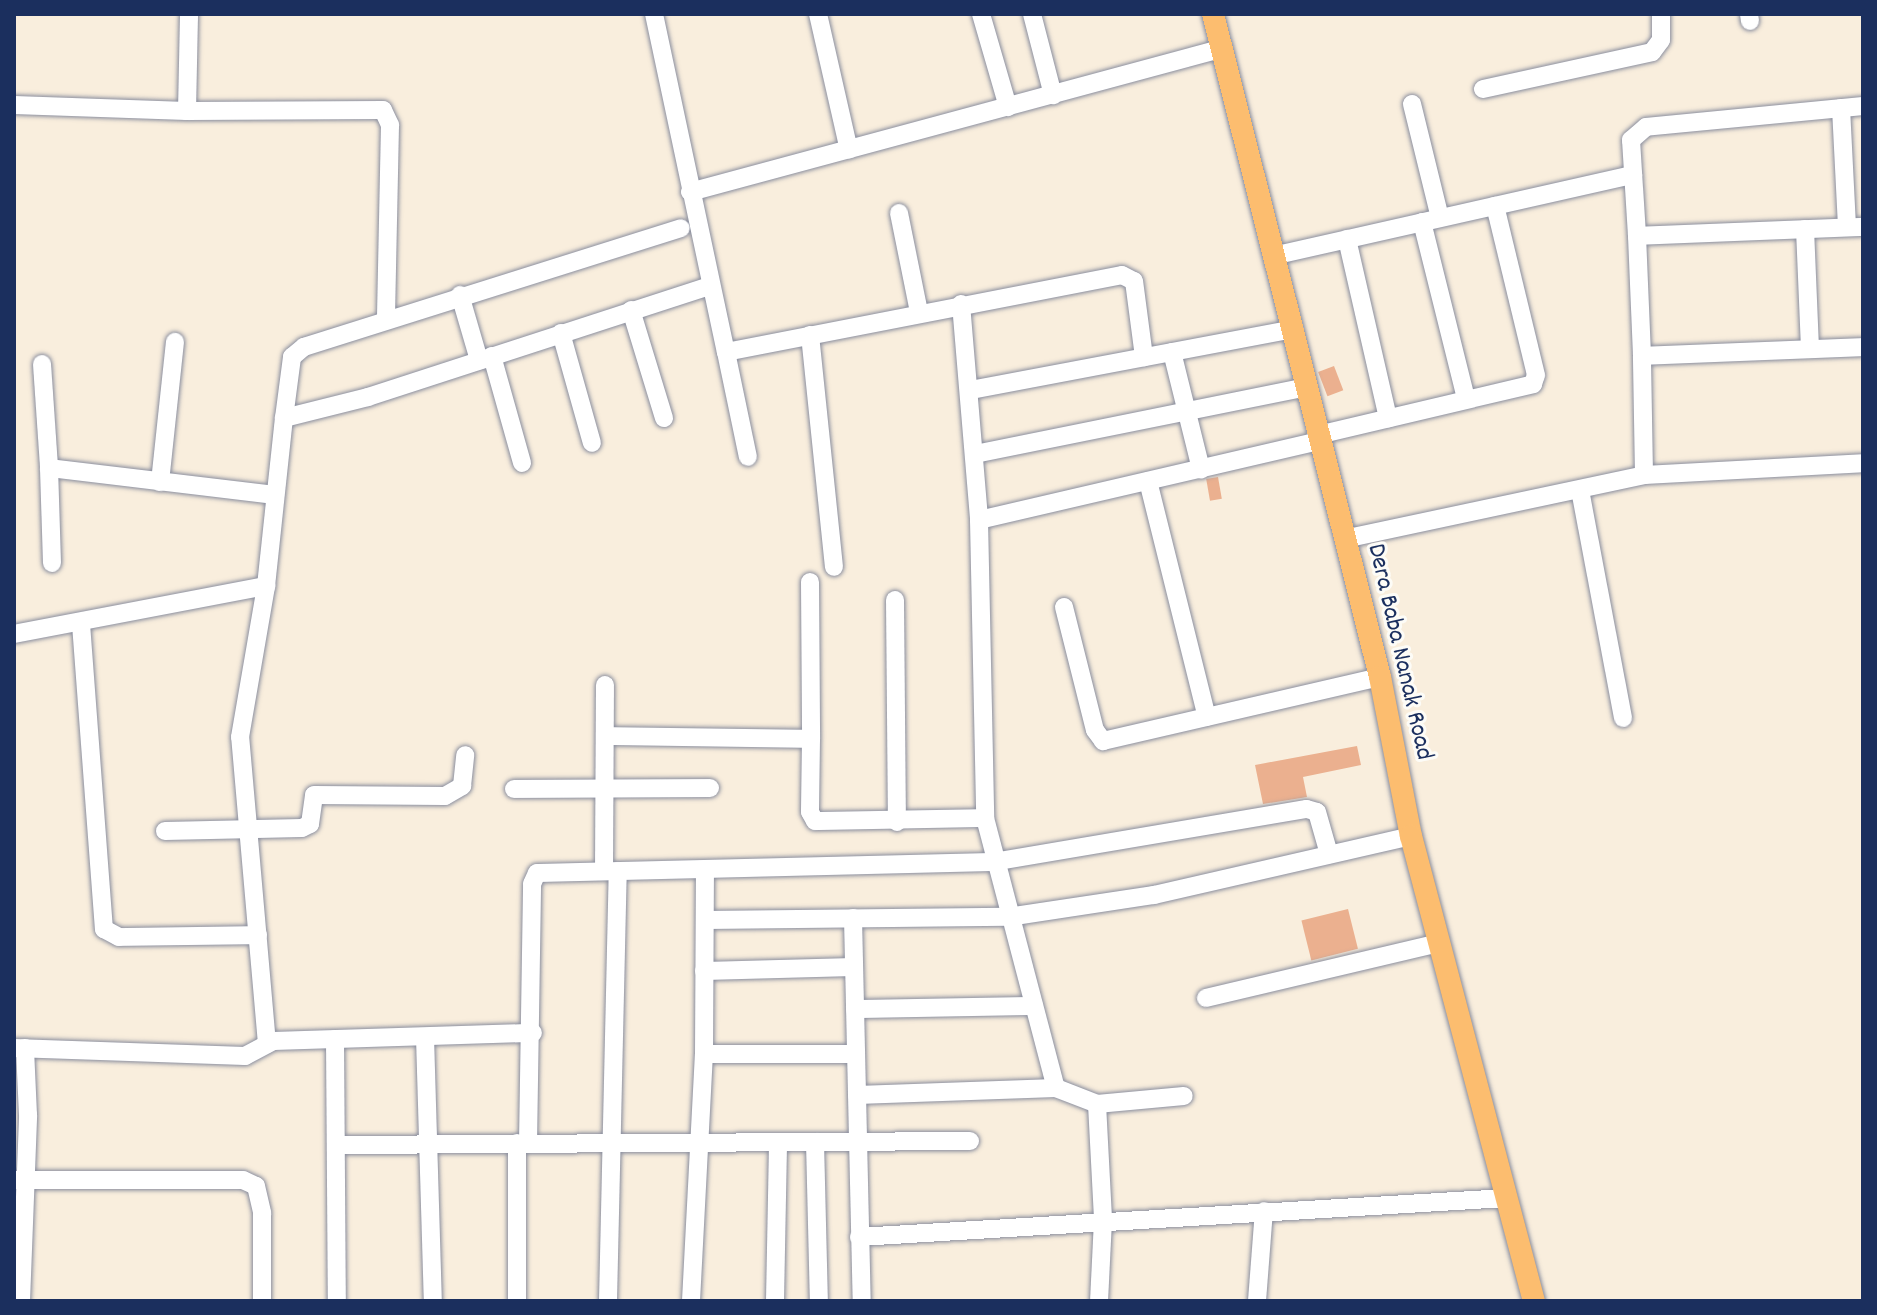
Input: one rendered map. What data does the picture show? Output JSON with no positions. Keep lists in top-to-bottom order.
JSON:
{
  "streets": {
    "main road": ["Dera Baba Nanak Road"]
  }
}
